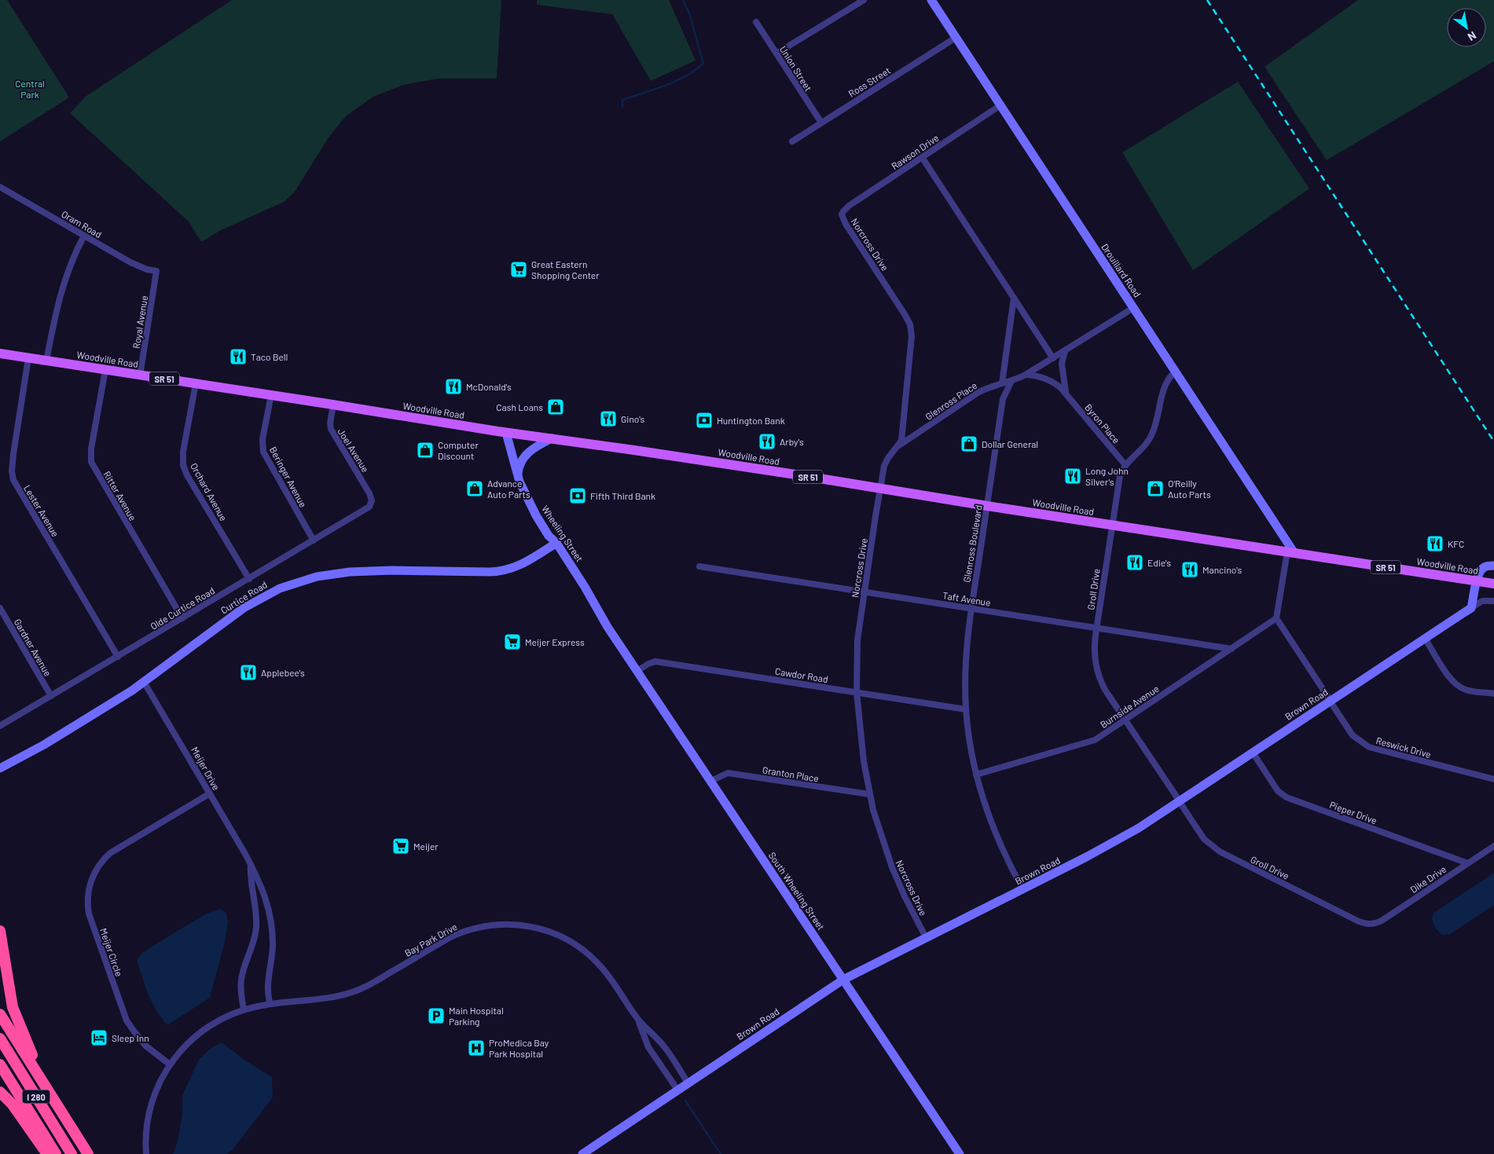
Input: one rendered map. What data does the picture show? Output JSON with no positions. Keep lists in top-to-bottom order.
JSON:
{
  "streets": {
    "highway": ["I 280"],
    "main road": ["Woodville Road", "SR 51"],
    "street": [
      "Union Street",
      "Ross Street",
      "Rawson Drive",
      "Oram Road",
      "Norcross Drive",
      "Drouillard Road",
      "Royal Avenue",
      "Glenross Place",
      "Byron Place",
      "Joel Avenue",
      "Beringer Avenue",
      "Orchard Avenue",
      "Ritter Avenue",
      "Lester Avenue",
      "Wheeling Street",
      "Glenross Boulevard",
      "Groll Drive",
      "Curtice Road",
      "Taft Avenue",
      "Olde Curtice Road",
      "Gardner Avenue",
      "Cawdor Road",
      "Brown Road",
      "Burnside Avenue",
      "Reswick Drive",
      "Meijer Drive",
      "Granton Place",
      "Pieper Drive",
      "Dike Drive",
      "South Wheeling Street",
      "Bay Park Drive",
      "Meijer Circle"
    ]
  },
  "crossings": [
    ["Union Street", "Ross Street"],
    ["Ross Street", "Drouillard Road"],
    ["Rawson Drive", "Norcross Drive"],
    ["Rawson Drive", "Drouillard Road"],
    ["Oram Road", "Royal Avenue"],
    ["Norcross Drive", "Woodville Road"],
    ["Norcross Drive", "Glenross Place"],
    ["Norcross Drive", "Taft Avenue"],
    ["Norcross Drive", "Cawdor Road"],
    ["Norcross Drive", "Brown Road"],
    ["Norcross Drive", "Granton Place"],
    ["Drouillard Road", "Woodville Road"],
    ["Drouillard Road", "Groll Drive"],
    ["Royal Avenue", "Woodville Road"],
    ["Woodville Road", "Joel Avenue"],
    ["Woodville Road", "Beringer Avenue"],
    ["Woodville Road", "Orchard Avenue"],
    ["Woodville Road", "Ritter Avenue"],
    ["Woodville Road", "Lester Avenue"],
    ["Woodville Road", "Wheeling Street"],
    ["Woodville Road", "Glenross Boulevard"],
    ["Woodville Road", "Groll Drive"],
    ["Byron Place", "Groll Drive"],
    ["Joel Avenue", "Olde Curtice Road"],
    ["Beringer Avenue", "Olde Curtice Road"],
    ["Orchard Avenue", "Olde Curtice Road"],
    ["Ritter Avenue", "Olde Curtice Road"],
    ["Lester Avenue", "Olde Curtice Road"],
    ["Wheeling Street", "Curtice Road"],
    ["Wheeling Street", "South Wheeling Street"],
    ["Glenross Boulevard", "Taft Avenue"],
    ["Glenross Boulevard", "Cawdor Road"],
    ["Glenross Boulevard", "Brown Road"],
    ["Glenross Boulevard", "Burnside Avenue"],
    ["Groll Drive", "Taft Avenue"],
    ["Groll Drive", "Brown Road"],
    ["Groll Drive", "Burnside Avenue"],
    ["Groll Drive", "Dike Drive"],
    ["Curtice Road", "Meijer Drive"],
    ["Taft Avenue", "Burnside Avenue"],
    ["Olde Curtice Road", "Gardner Avenue"],
    ["Cawdor Road", "South Wheeling Street"],
    ["Brown Road", "Reswick Drive"],
    ["Brown Road", "Pieper Drive"],
    ["Brown Road", "South Wheeling Street"],
    ["Brown Road", "Bay Park Drive"],
    ["Burnside Avenue", "Reswick Drive"],
    ["Meijer Drive", "Bay Park Drive"],
    ["Meijer Drive", "Meijer Circle"],
    ["Granton Place", "South Wheeling Street"],
    ["Pieper Drive", "Dike Drive"],
    ["Bay Park Drive", "Meijer Circle"]
  ],
  "parks": ["Central Park"],
  "places": {
    "supermarket": ["Great Eastern Shopping Center", "Meijer Express", "Meijer"],
    "restaurant": [
      "Taco Bell",
      "McDonald's",
      "Gino's",
      "Arby's",
      "Long John Silver's",
      "KFC",
      "Edie's",
      "Mancino's",
      "Applebee's"
    ],
    "shop": [
      "Cash Loans",
      "Dollar General",
      "Computer Discount",
      "Advance Auto Parts",
      "O'Reilly Auto Parts"
    ],
    "bank": ["Huntington Bank", "Fifth Third Bank"],
    "parking": ["Main Hospital Parking"],
    "hotel": ["Sleep Inn"],
    "hospital": ["ProMedica Bay Park Hospital"]
  },
  "north": "bottom right"
}
